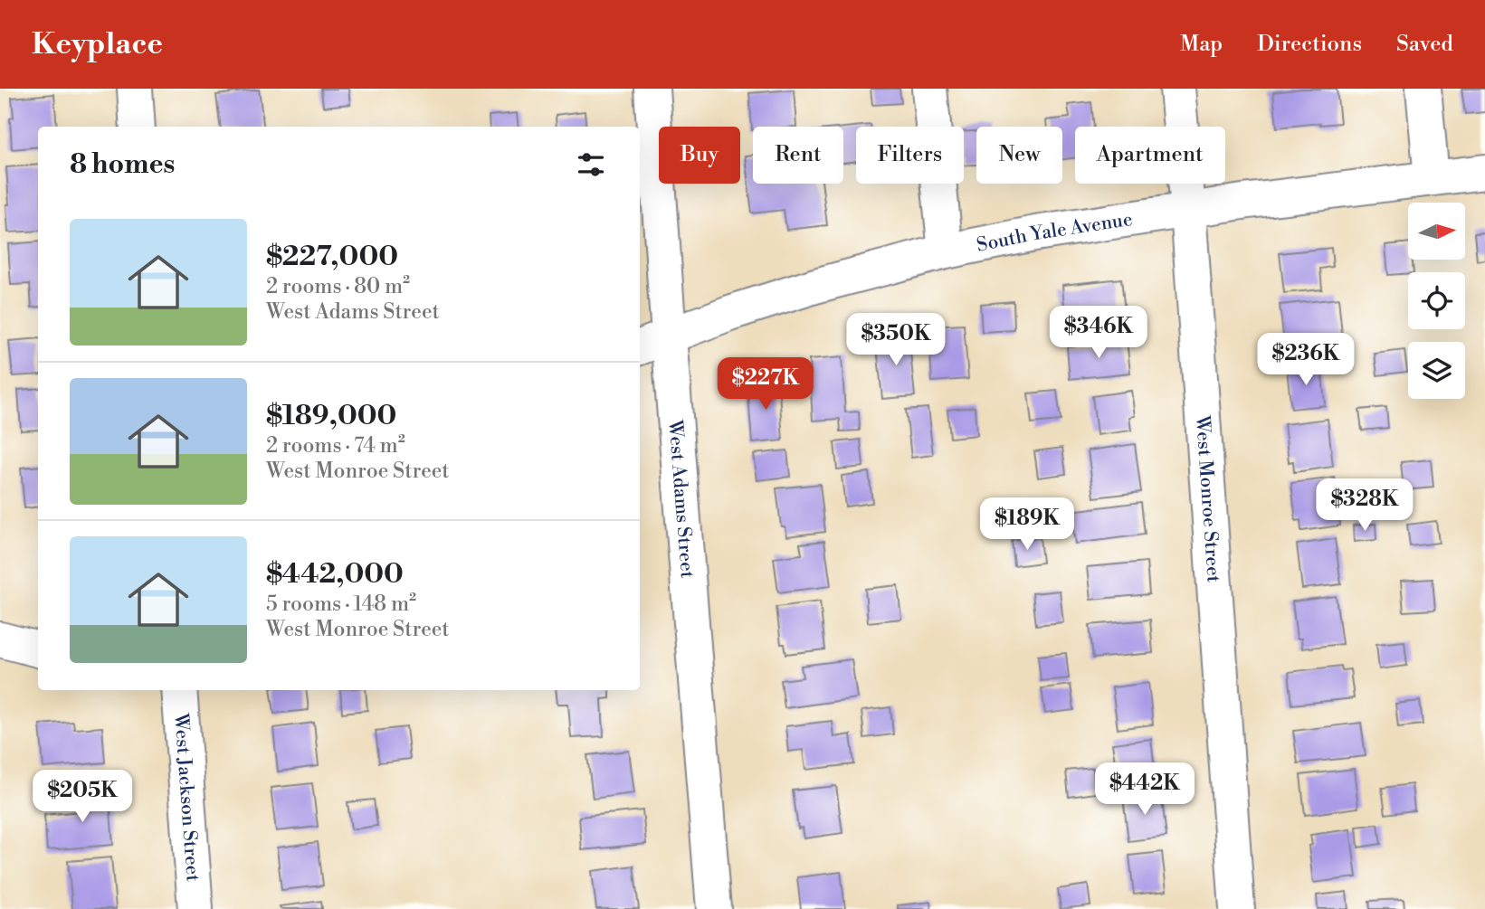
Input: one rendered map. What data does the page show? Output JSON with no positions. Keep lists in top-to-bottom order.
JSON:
{
  "streets": {
    "street": [
      "South Yale Avenue",
      "West Monroe Street",
      "West Adams Street",
      "West Jackson Street"
    ]
  },
  "crossings": [
    ["South Yale Avenue", "West Monroe Street"],
    ["South Yale Avenue", "West Adams Street"]
  ],
  "north": "right",
  "page": {
    "header": "Keyplace",
    "nav": ["Map", "Directions", "Saved"],
    "chip": [
      "Buy",
      "Rent",
      "Filters",
      "New",
      "Apartment"
    ],
    "heading": "8 homes",
    "list": [
      {
        "name": "$227,000",
        "note": "2 rooms · 80 m² · West Adams Street"
      },
      {
        "name": "$189,000",
        "note": "2 rooms · 74 m² · West Monroe Street"
      },
      {
        "name": "$442,000",
        "note": "5 rooms · 148 m² · West Monroe Street"
      }
    ],
    "price": [
      "$346K",
      "$350K",
      "$236K",
      "$227K",
      "$328K",
      "$189K",
      "$442K",
      "$205K"
    ]
  }
}
